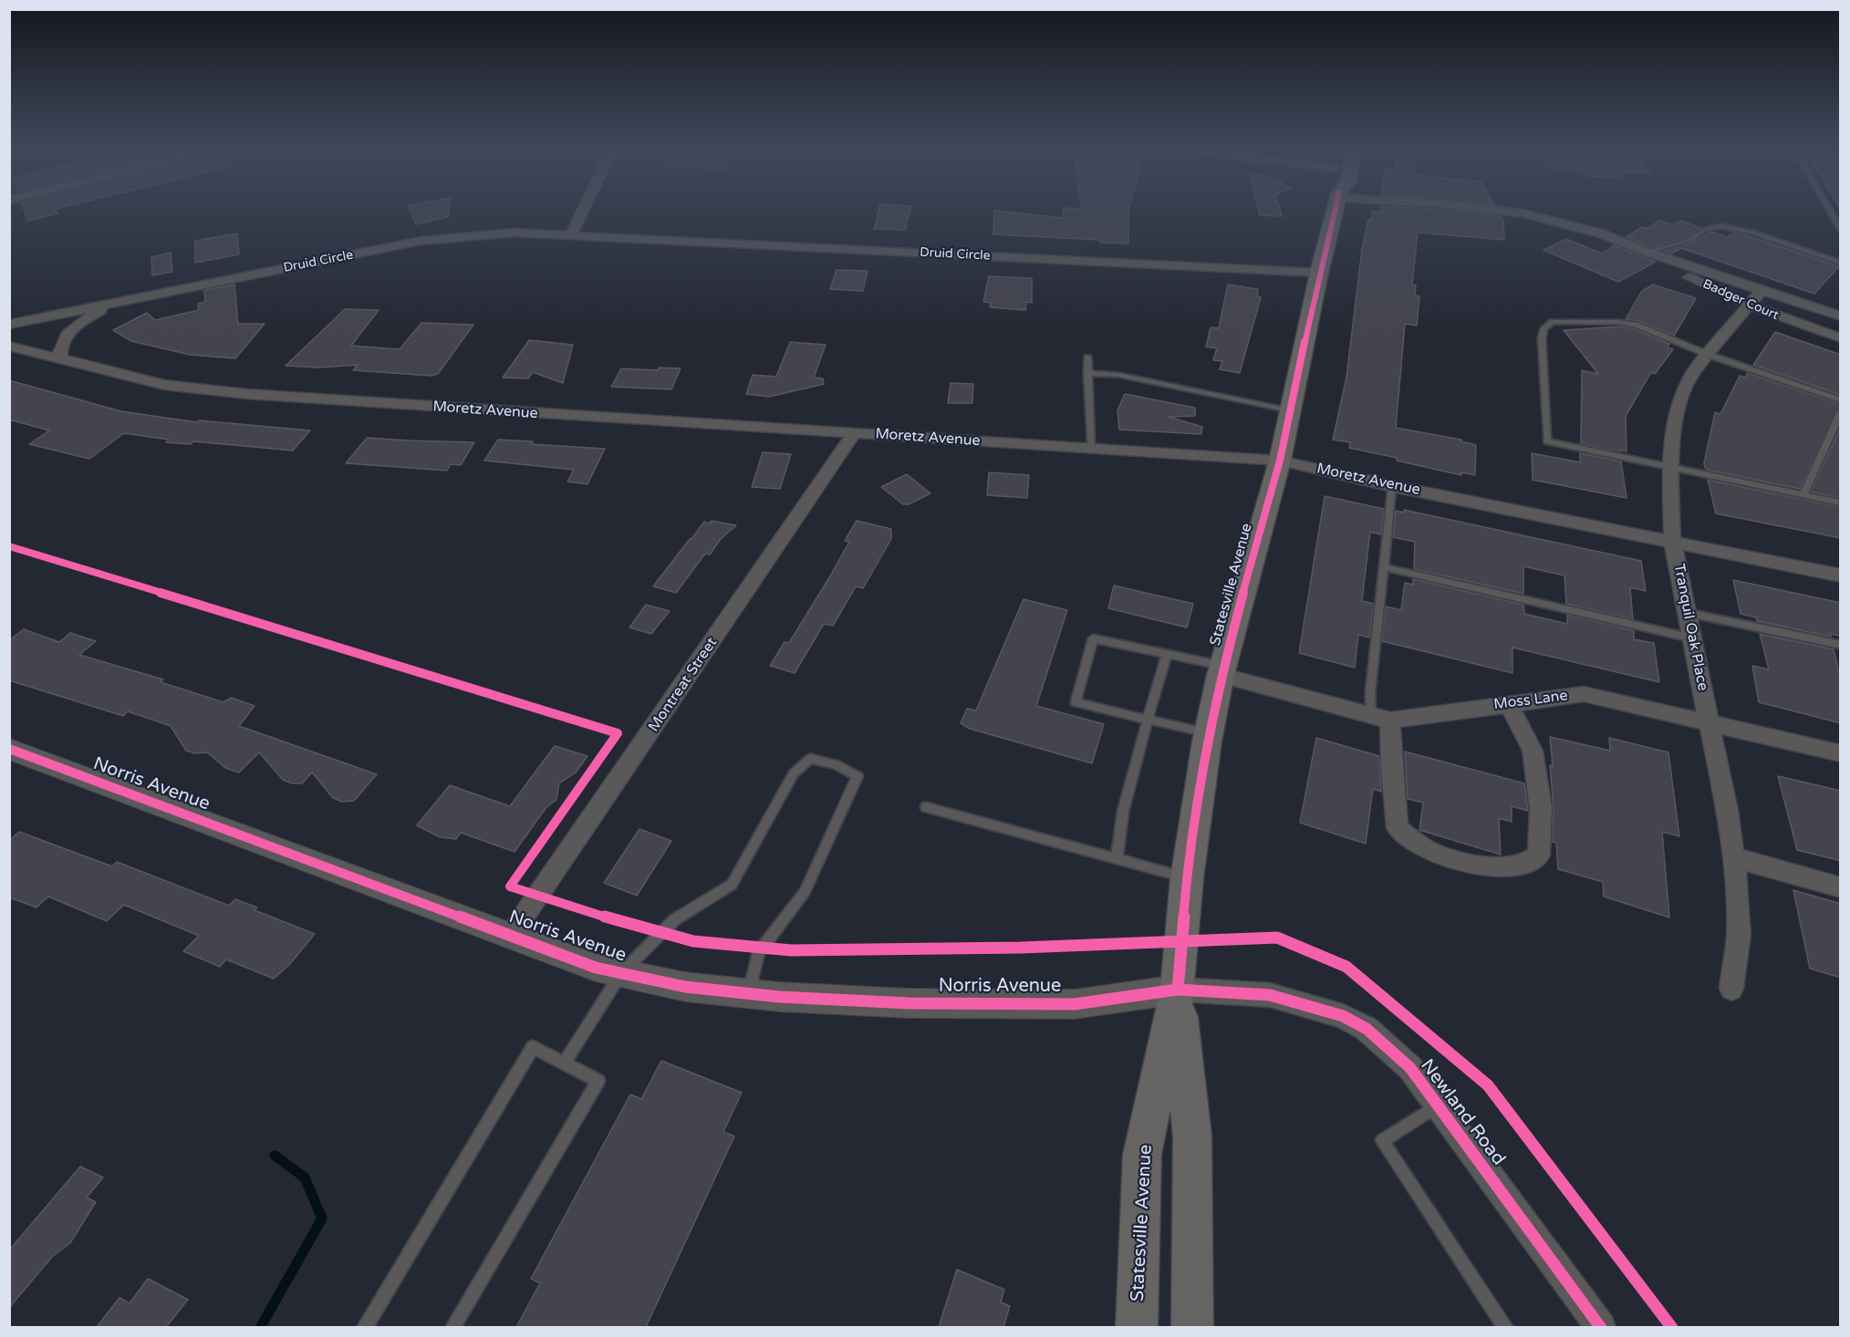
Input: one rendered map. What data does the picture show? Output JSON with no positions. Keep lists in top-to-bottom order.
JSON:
{
  "streets": {
    "main road": ["Statesville Avenue"],
    "street": [
      "Druid Circle",
      "Badger Court",
      "Moretz Avenue",
      "Tranquil Oak Place",
      "Montreat Street",
      "Moss Lane",
      "Norris Avenue",
      "Newland Road"
    ]
  },
  "crossings": [
    ["Druid Circle", "Statesville Avenue"],
    ["Badger Court", "Tranquil Oak Place"],
    ["Moretz Avenue", "Statesville Avenue"],
    ["Moretz Avenue", "Tranquil Oak Place"],
    ["Moretz Avenue", "Montreat Street"],
    ["Statesville Avenue", "Moss Lane"],
    ["Statesville Avenue", "Norris Avenue"],
    ["Statesville Avenue", "Newland Road"],
    ["Tranquil Oak Place", "Moss Lane"],
    ["Montreat Street", "Norris Avenue"],
    ["Norris Avenue", "Newland Road"]
  ]
}
